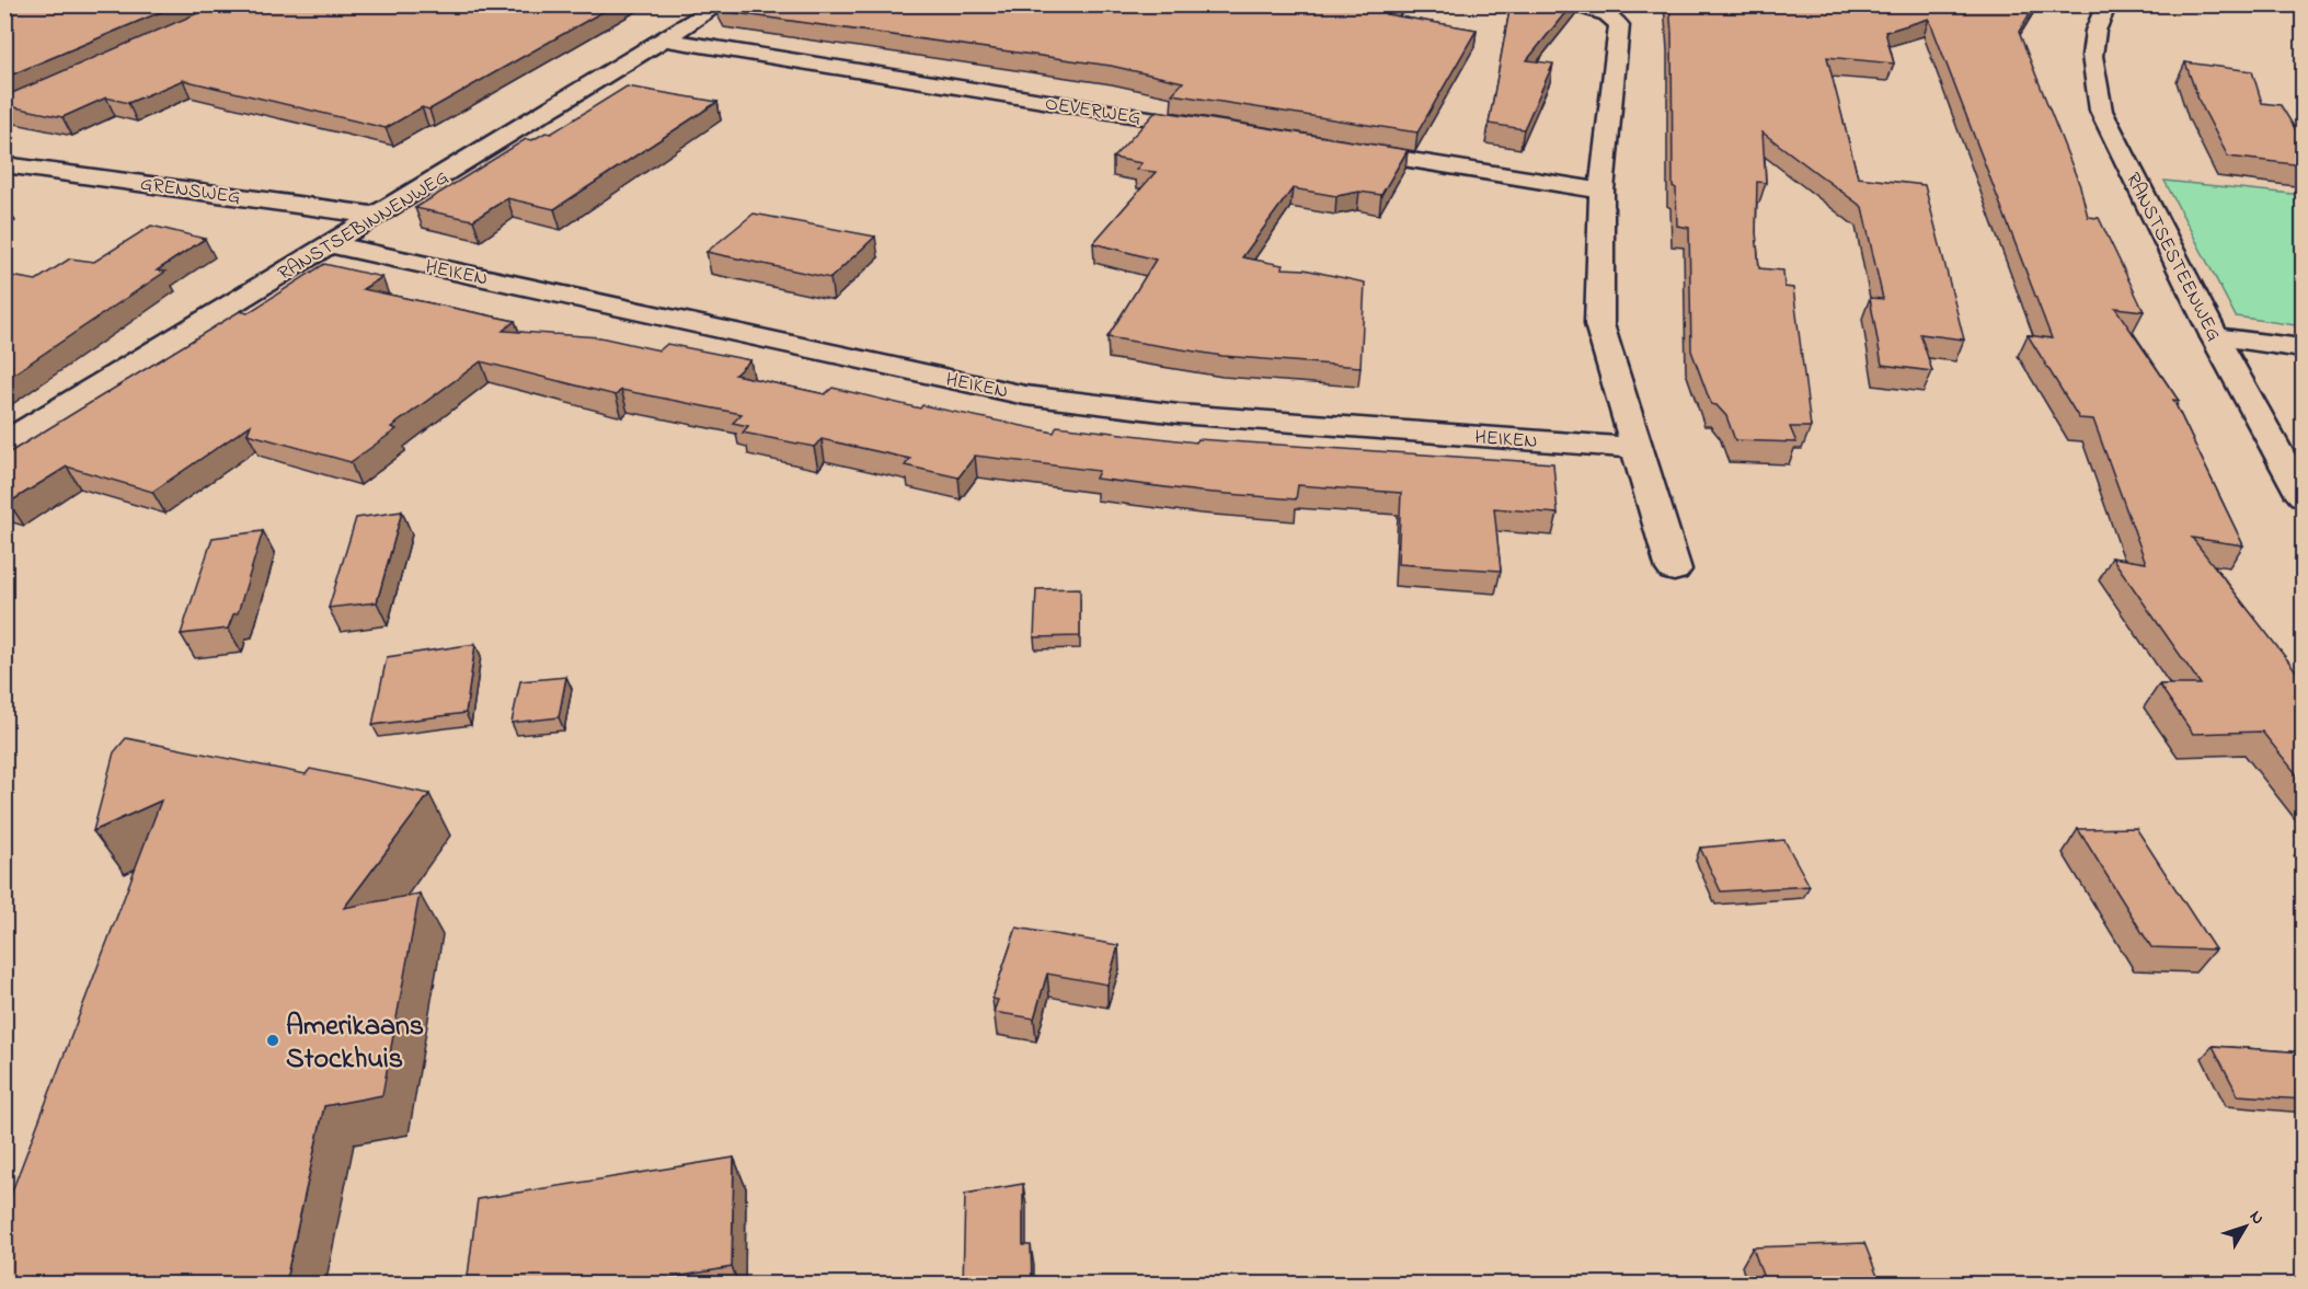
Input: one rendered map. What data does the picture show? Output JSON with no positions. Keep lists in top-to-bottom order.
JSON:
{
  "streets": {
    "street": [
      "OEVERWEG",
      "GRENSWEG",
      "RANSTSEBINNENWEG",
      "RANSTSESTEENWEG",
      "HEIKEN"
    ]
  },
  "crossings": [
    ["OEVERWEG", "RANSTSEBINNENWEG"],
    ["GRENSWEG", "RANSTSEBINNENWEG"],
    ["RANSTSEBINNENWEG", "HEIKEN"]
  ],
  "places": ["Amerikaans Stockhuis"],
  "north": "top right"
}
